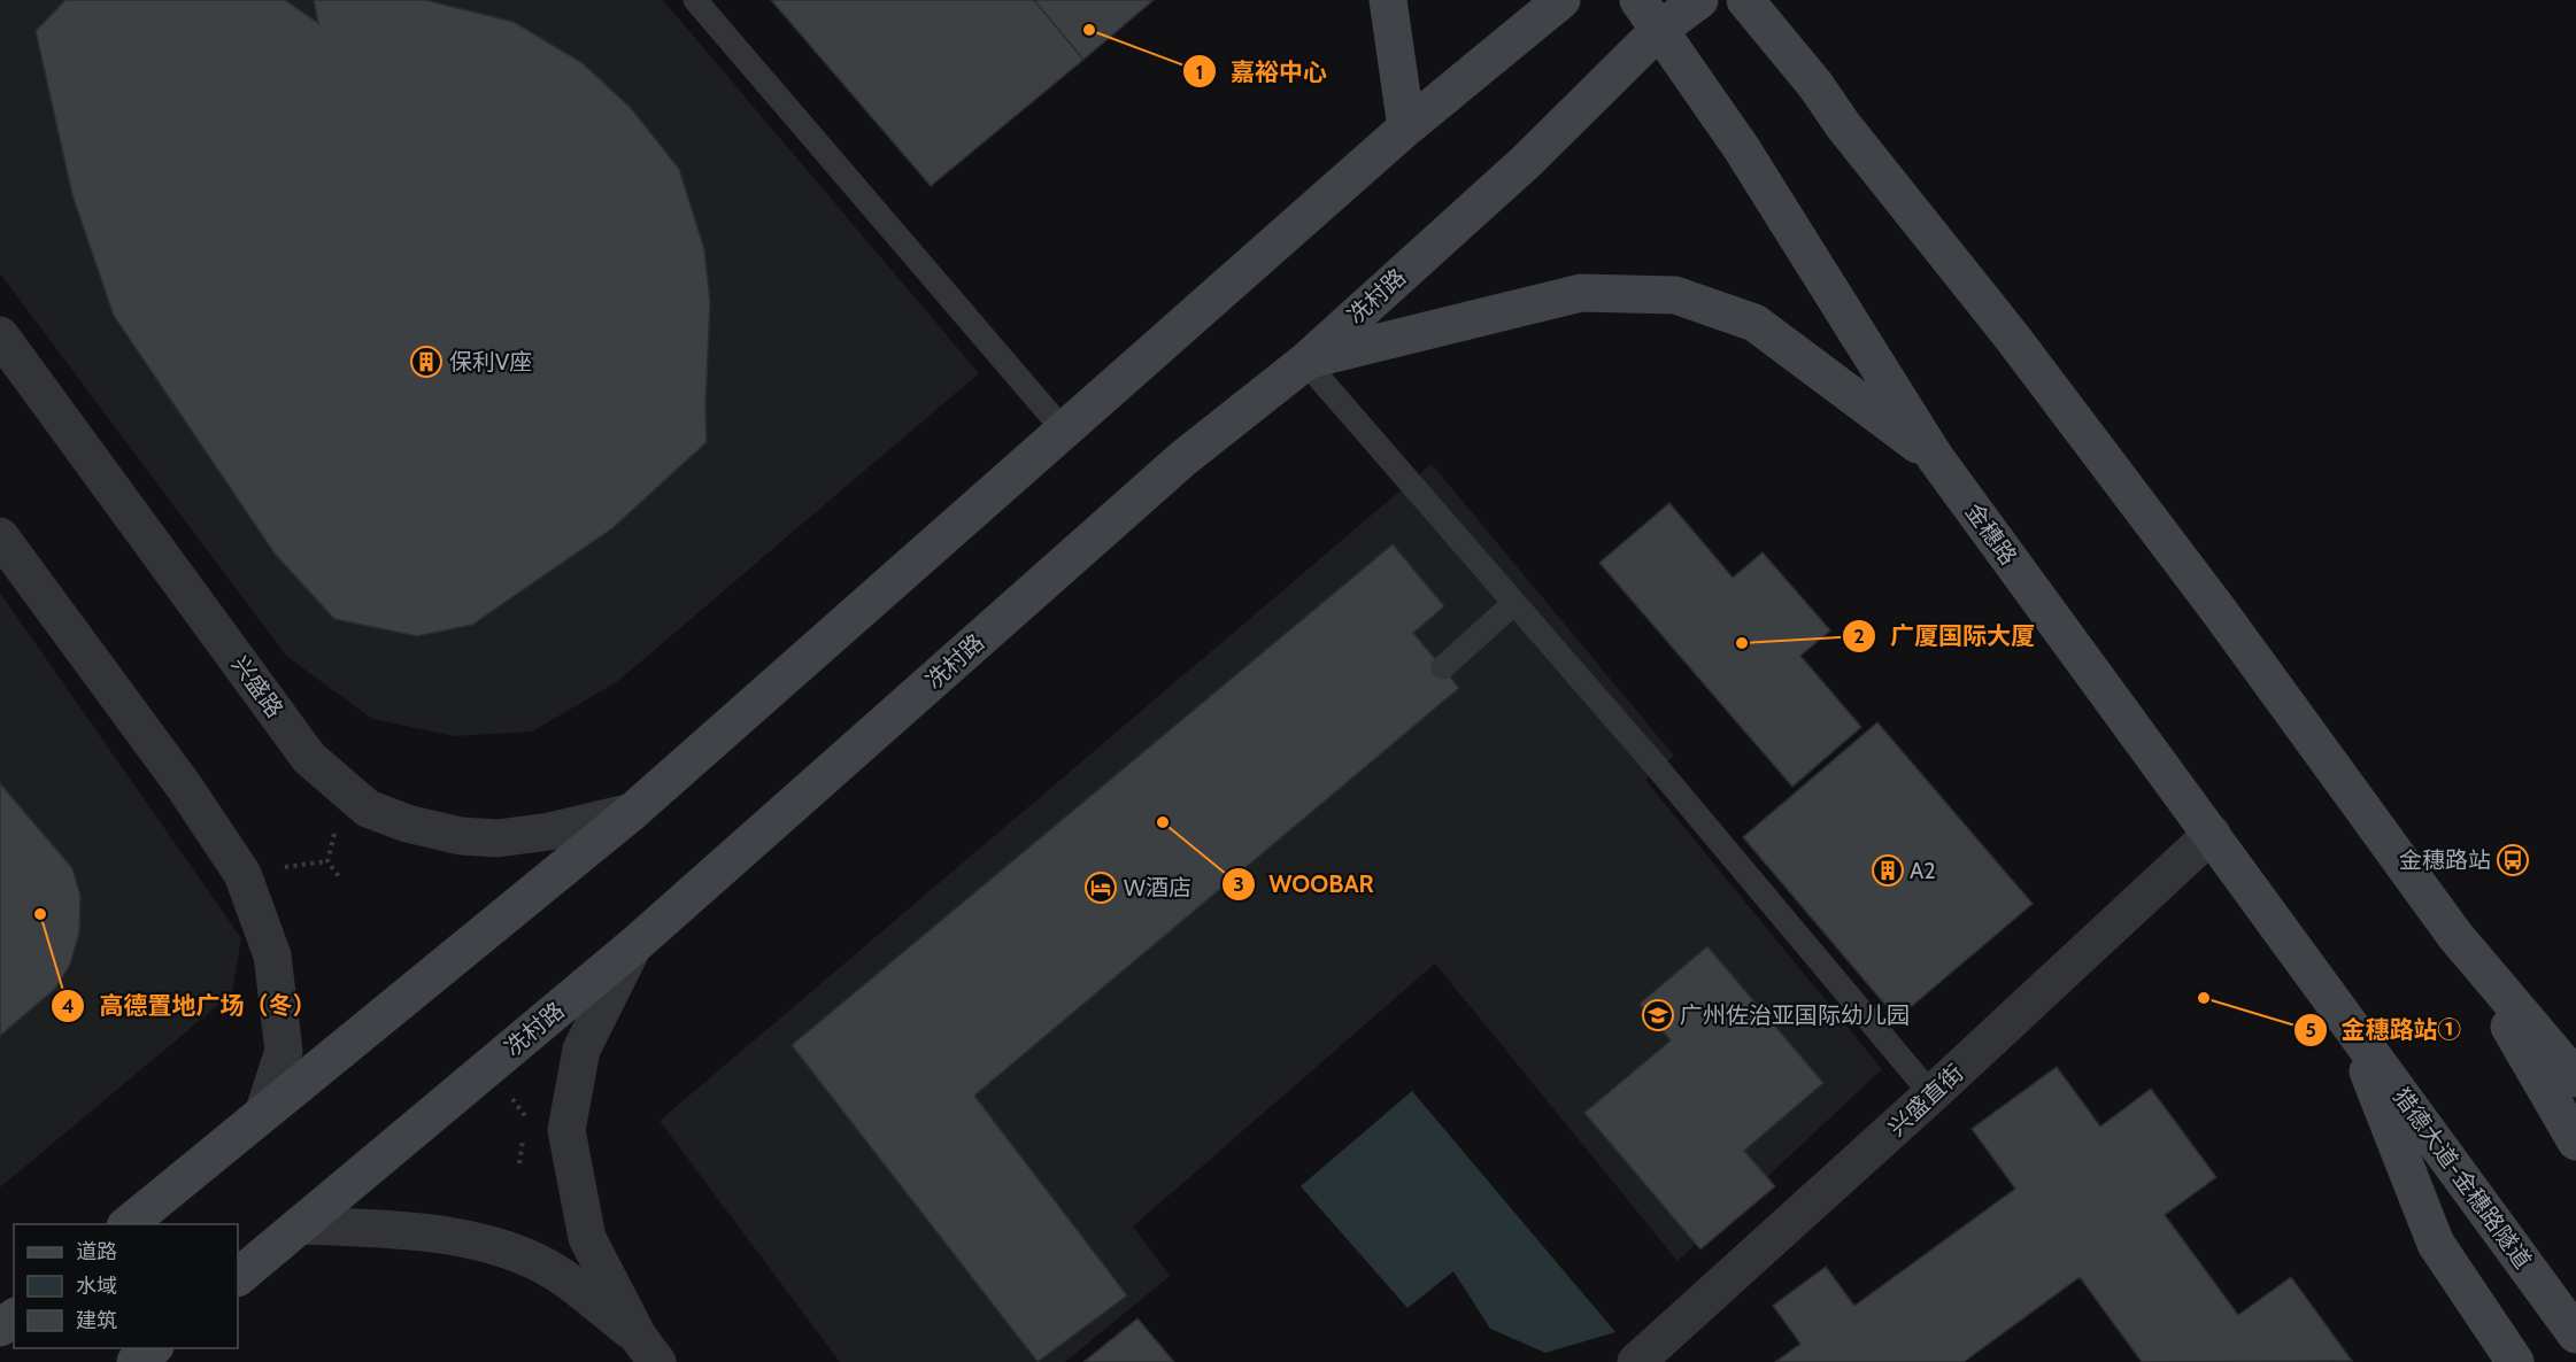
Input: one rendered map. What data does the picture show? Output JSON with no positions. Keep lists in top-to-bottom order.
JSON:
{
  "streets": {
    "main road": ["冼村路", "金穗路", "猎德大道-金穗路隧道"],
    "street": ["兴盛路", "兴盛直街"]
  },
  "crossings": [
    ["冼村路", "金穗路"],
    ["金穗路", "兴盛直街"],
    ["金穗路", "猎德大道-金穗路隧道"]
  ],
  "places": {
    "other": [
      "嘉裕中心",
      "广厦国际大厦",
      "WOOBAR",
      "高德置地广场（冬）",
      "金穗路站①"
    ],
    "building": ["保利V座", "A2"],
    "bus stop": ["金穗路站"],
    "hotel": ["W酒店"],
    "school or university": ["广州佐治亚国际幼儿园"]
  },
  "legend": ["道路", "水域", "建筑"]
}
